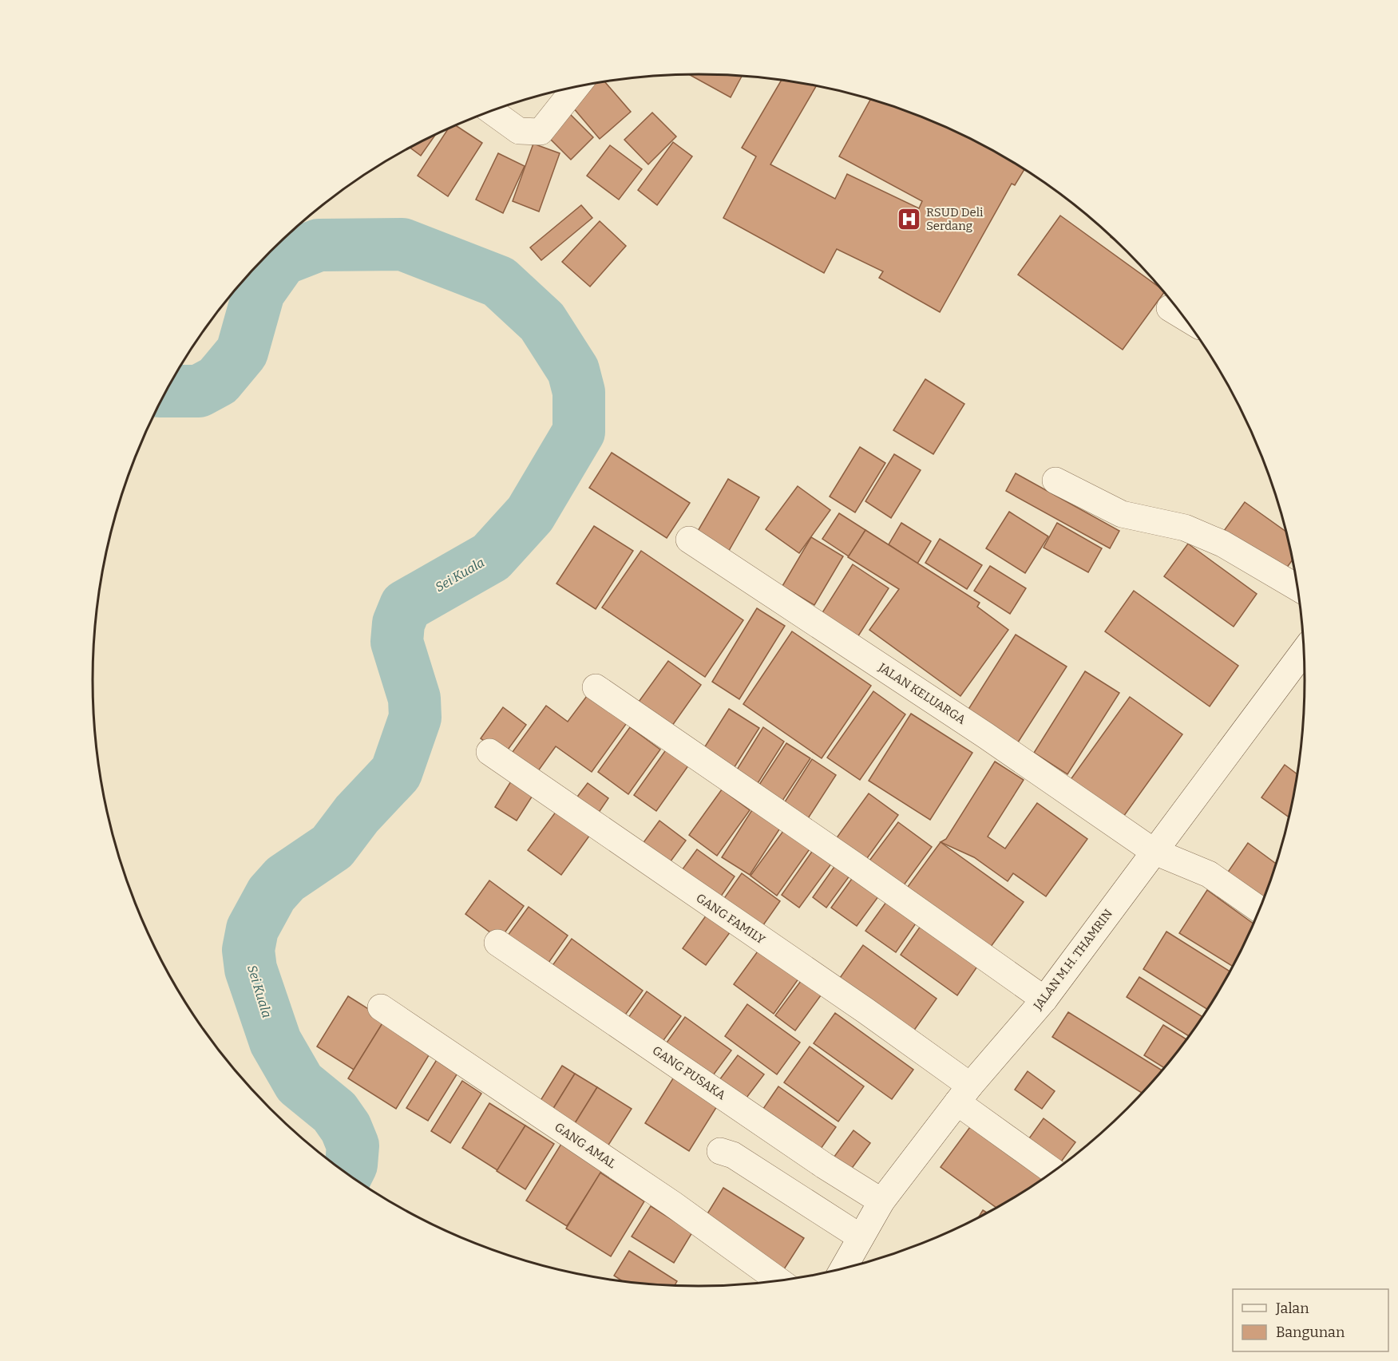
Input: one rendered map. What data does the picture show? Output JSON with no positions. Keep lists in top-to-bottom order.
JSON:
{
  "streets": {
    "street": [
      "JALAN KELUARGA",
      "GANG FAMILY",
      "JALAN M.H. THAMRIN",
      "GANG PUSAKA",
      "GANG AMAL"
    ]
  },
  "crossings": [
    ["JALAN KELUARGA", "JALAN M.H. THAMRIN"],
    ["GANG FAMILY", "JALAN M.H. THAMRIN"],
    ["JALAN M.H. THAMRIN", "GANG PUSAKA"]
  ],
  "water": ["Sei Kuala"],
  "places": {
    "hospital": ["RSUD Deli Serdang"]
  },
  "legend": ["Jalan", "Bangunan"]
}
